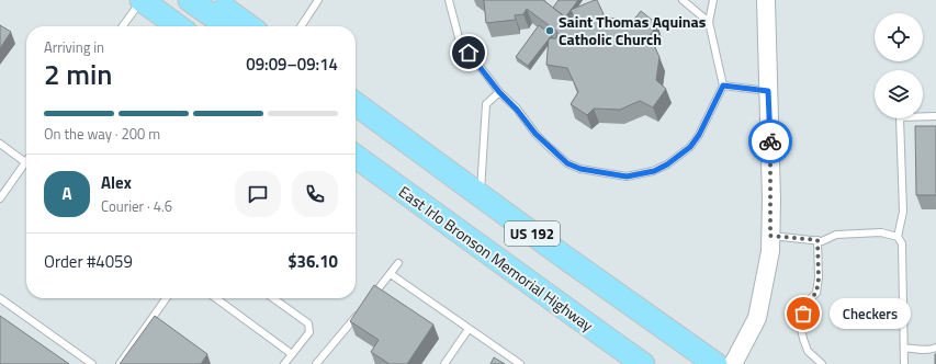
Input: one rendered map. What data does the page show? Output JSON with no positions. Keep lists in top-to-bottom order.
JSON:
{
  "streets": {
    "highway": ["US 192", "East Irlo Bronson Memorial Highway"]
  },
  "places": ["Saint Thomas Aquinas Catholic Church", "Checkers"],
  "page": {
    "heading": ["2 min", "Arriving in", "09:09–09:14"],
    "panel": [
      "Alex",
      "Courier · 4.6",
      "Order #4059",
      "$36.10"
    ],
    "bar": "On the way · 200 m",
    "round": "A",
    "bubble": "Checkers"
  }
}
